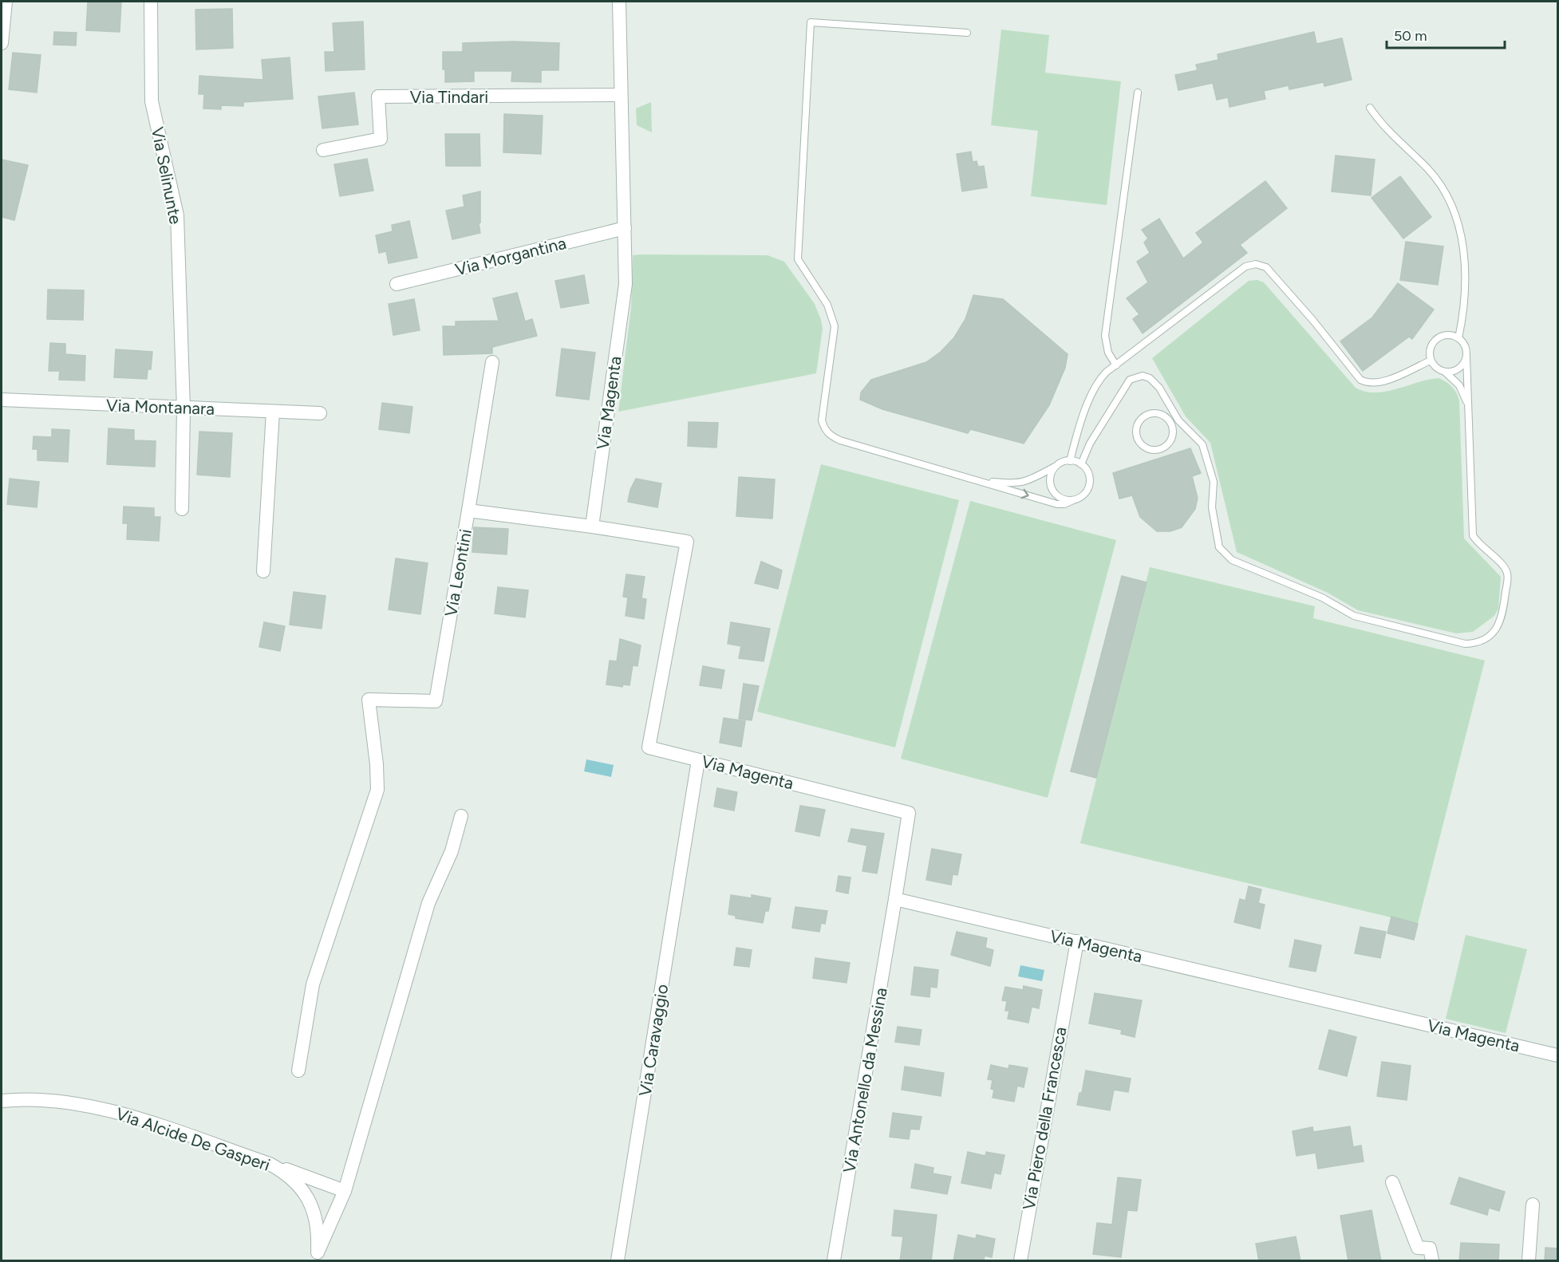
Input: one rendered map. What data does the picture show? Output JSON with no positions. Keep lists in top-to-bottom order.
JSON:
{
  "streets": {
    "street": [
      "Via Tindari",
      "Via Selinunte",
      "Via Morgantina",
      "Via Magenta",
      "Via Montanara",
      "Via Leontini",
      "Via Caravaggio",
      "Via Antonello da Messina",
      "Via Piero della Francesca",
      "Via Alcide De Gasperi"
    ]
  },
  "crossings": [
    ["Via Tindari", "Via Magenta"],
    ["Via Selinunte", "Via Montanara"],
    ["Via Morgantina", "Via Magenta"],
    ["Via Magenta", "Via Leontini"],
    ["Via Magenta", "Via Caravaggio"],
    ["Via Magenta", "Via Antonello da Messina"],
    ["Via Magenta", "Via Piero della Francesca"]
  ],
  "scale_bar": "50 m"
}
